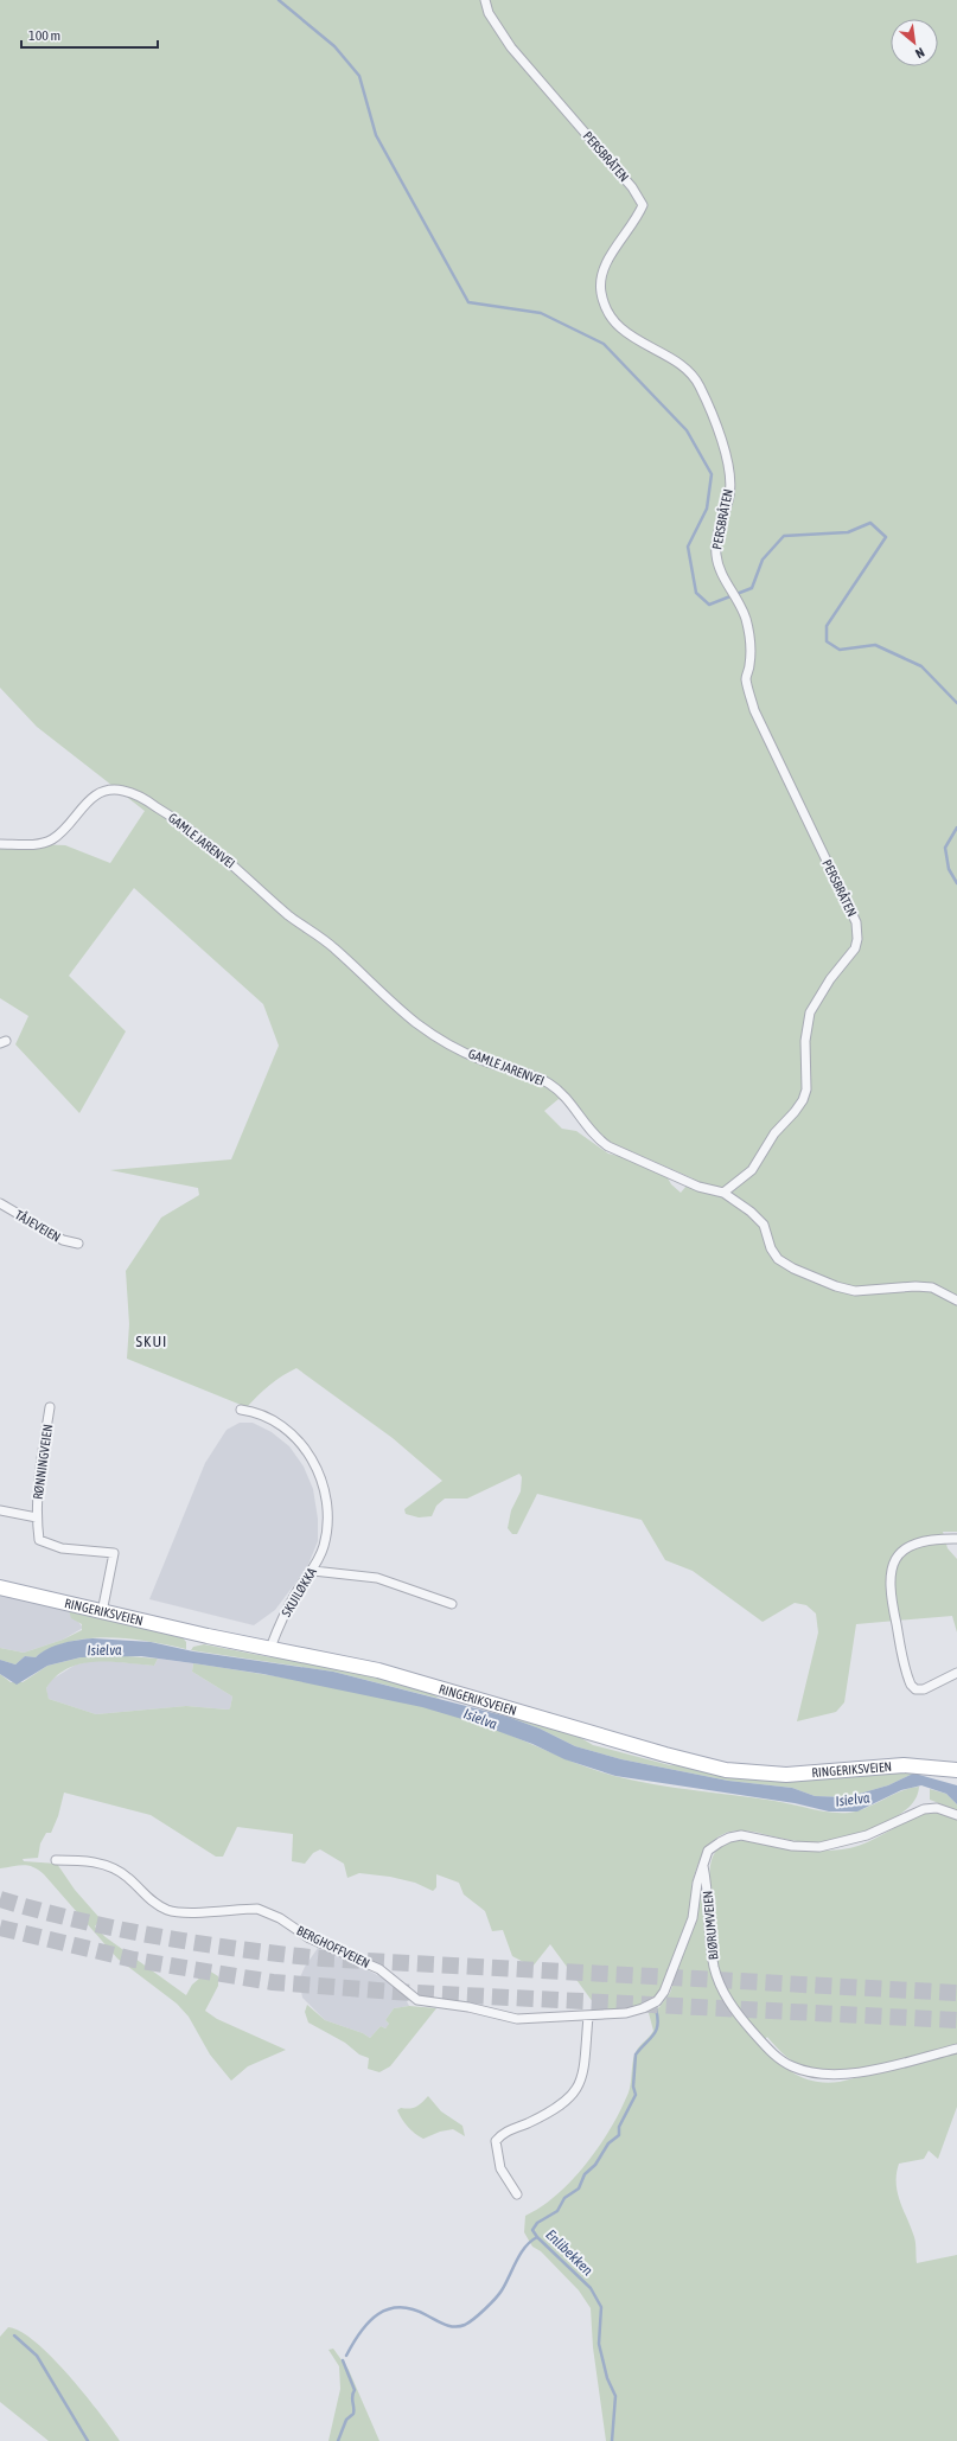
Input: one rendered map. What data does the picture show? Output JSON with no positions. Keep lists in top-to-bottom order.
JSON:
{
  "streets": {
    "main road": ["RINGERIKSVEIEN"],
    "street": [
      "PERSBRÅTEN",
      "GAMLE JARENVEI",
      "TÅJEVEIEN",
      "RØNNINGVEIEN",
      "SKUILØKKA",
      "BJØRUMVEIEN",
      "BERGHOFFVEIEN"
    ]
  },
  "crossings": [
    ["PERSBRÅTEN", "GAMLE JARENVEI"],
    ["RØNNINGVEIEN", "RINGERIKSVEIEN"],
    ["SKUILØKKA", "RINGERIKSVEIEN"],
    ["BJØRUMVEIEN", "BERGHOFFVEIEN"]
  ],
  "districts": ["SKUI"],
  "water": ["Isielva", "Enlibekken"],
  "scale_bar": "100 m",
  "north": "bottom right"
}
